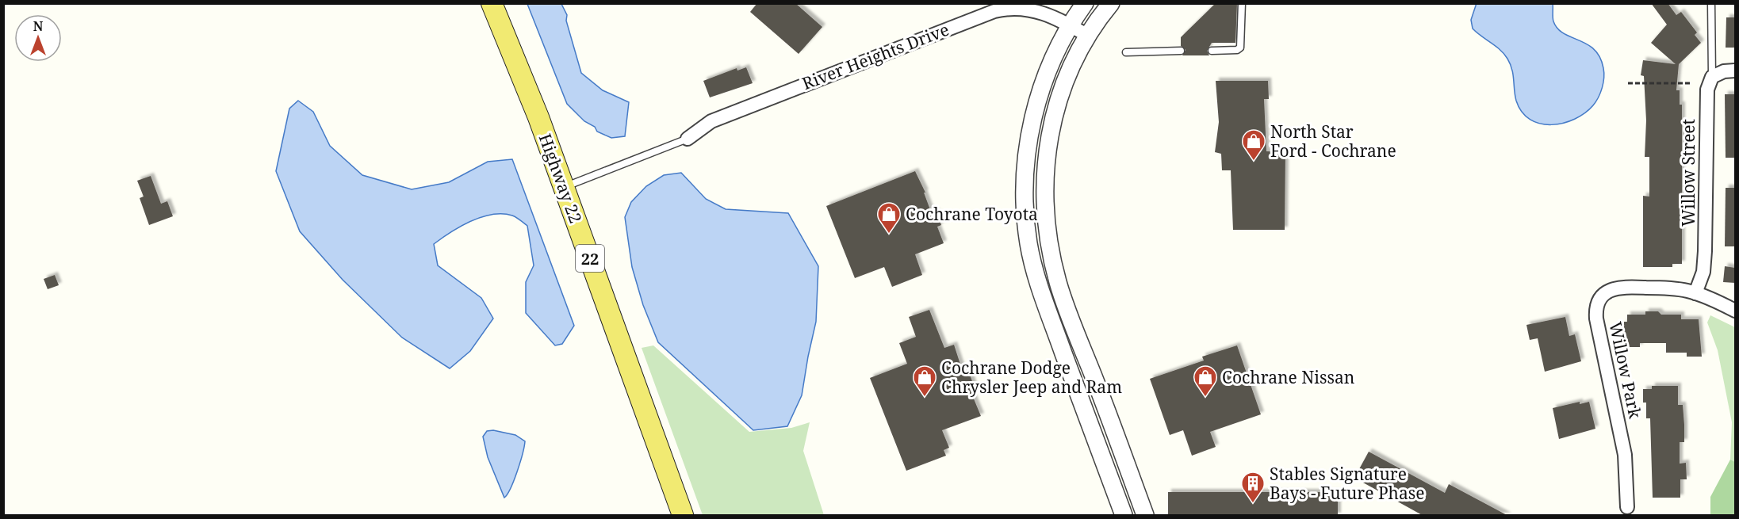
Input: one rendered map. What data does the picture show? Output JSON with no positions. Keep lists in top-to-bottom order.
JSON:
{
  "streets": {
    "main road": ["Highway 22", "22"],
    "street": ["River Heights Drive", "Willow Street", "Willow Park"]
  },
  "crossings": [
    ["Willow Street", "Willow Park"]
  ],
  "places": {
    "shop": [
      "North Star Ford - Cochrane",
      "Cochrane Toyota",
      "Cochrane Dodge Chrysler Jeep and Ram",
      "Cochrane Nissan"
    ],
    "building": ["Stables Signature Bays - Future Phase"]
  },
  "north": "top"
}
